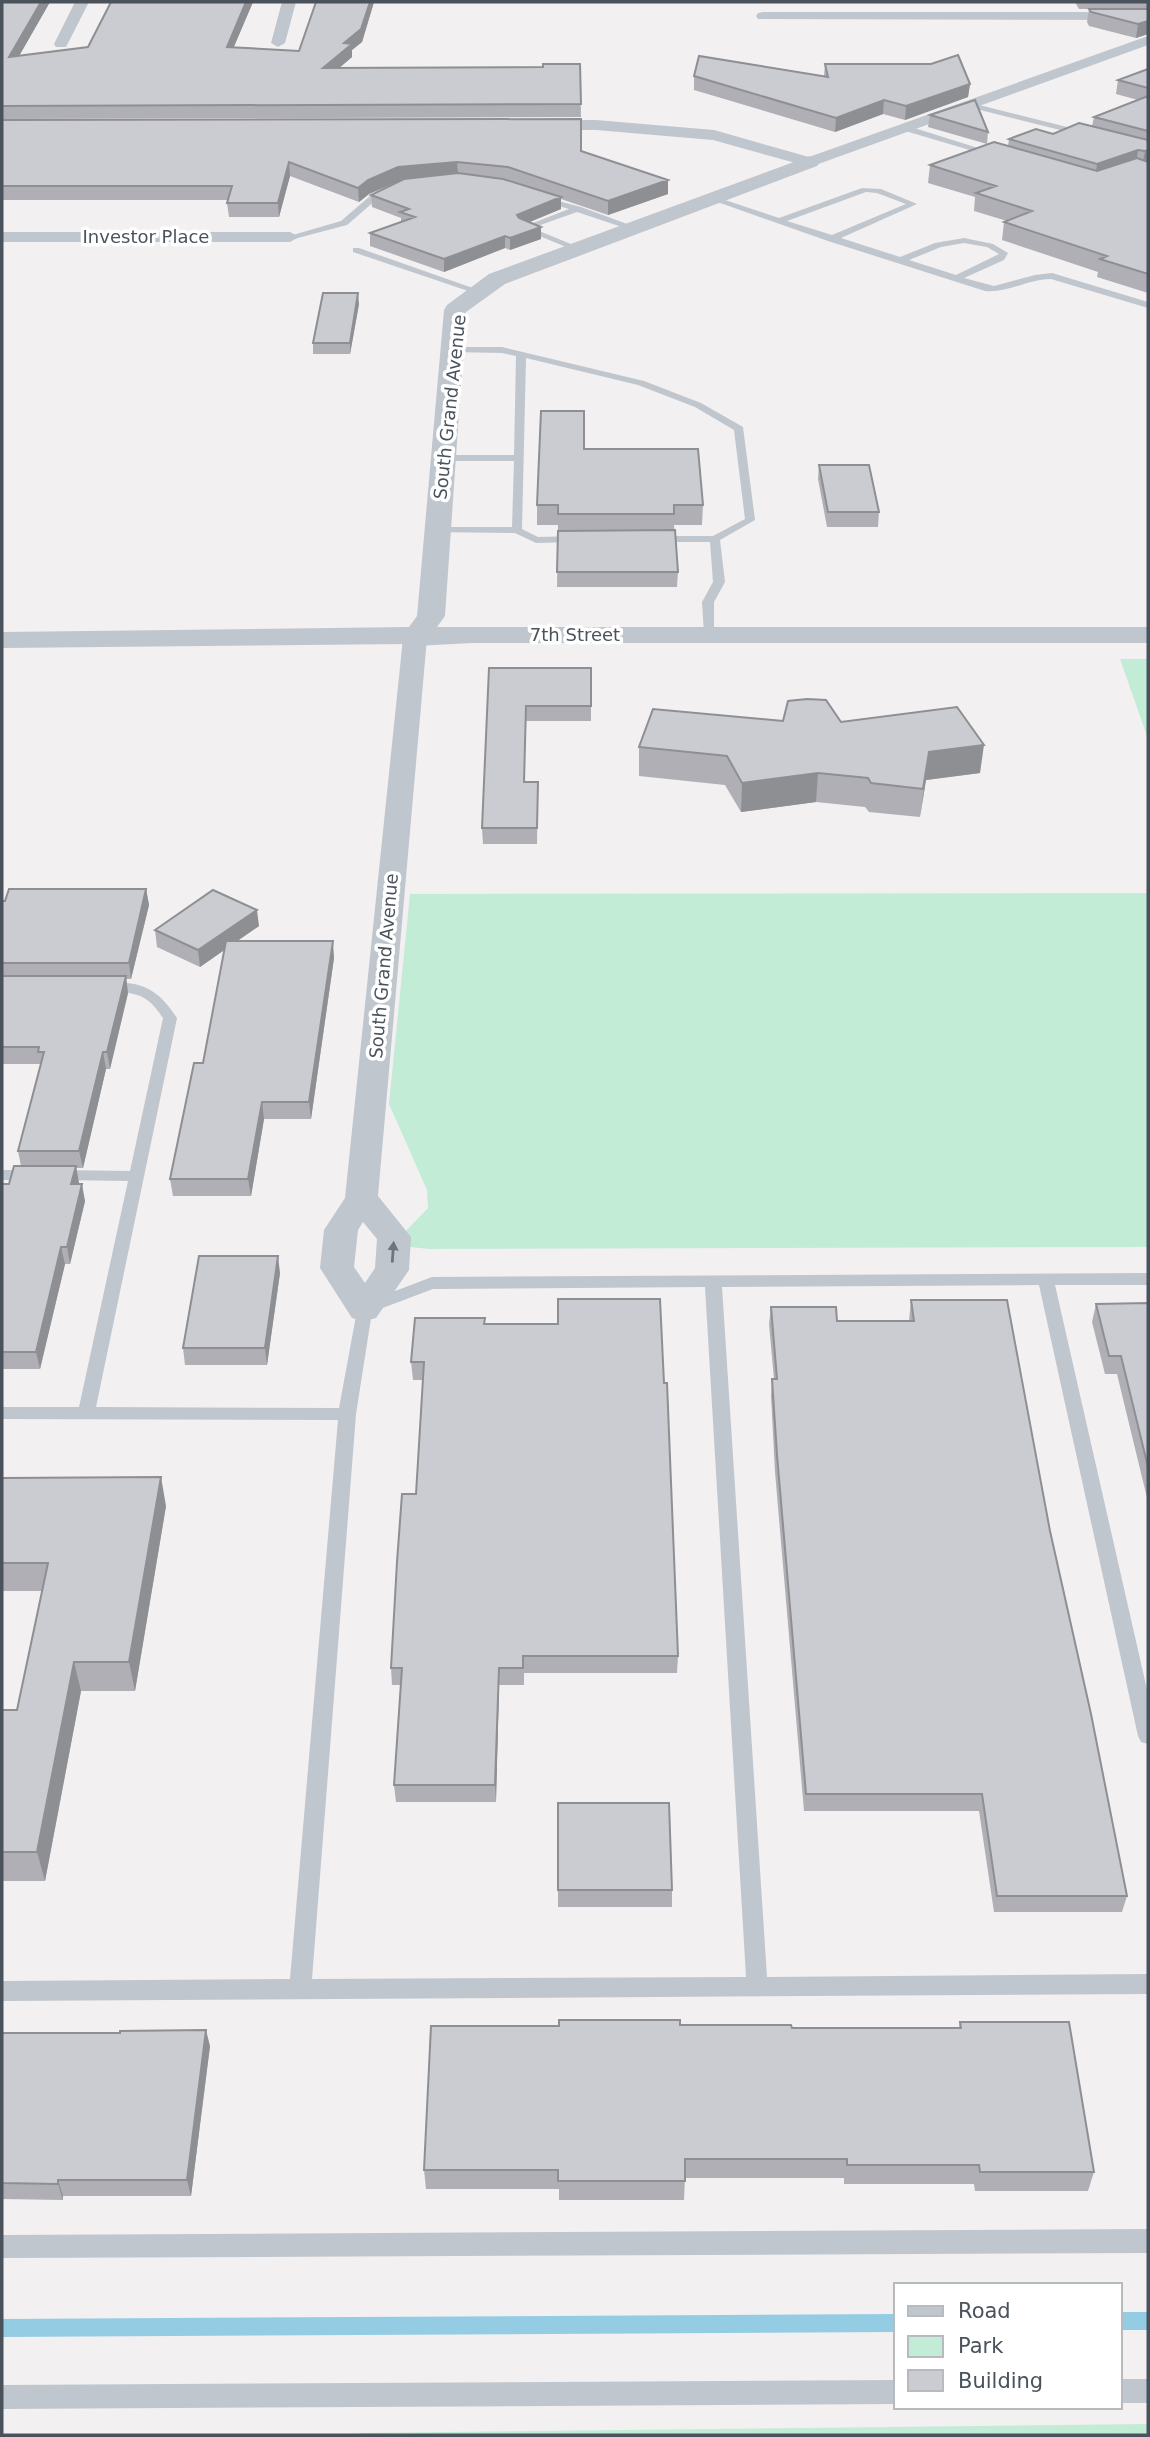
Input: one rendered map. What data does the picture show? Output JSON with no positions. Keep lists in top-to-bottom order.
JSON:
{
  "streets": {
    "street": ["Investor Place", "South Grand Avenue", "7th Street"]
  },
  "crossings": [
    ["South Grand Avenue", "7th Street"]
  ],
  "legend": ["Road", "Park", "Building"]
}
